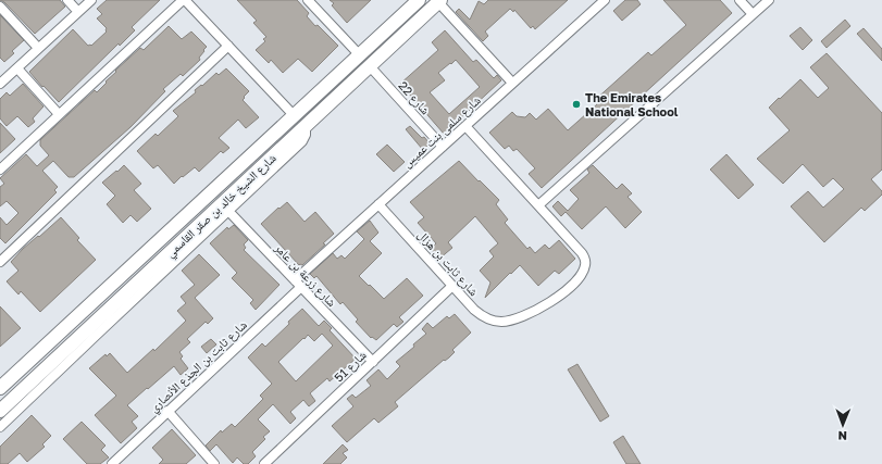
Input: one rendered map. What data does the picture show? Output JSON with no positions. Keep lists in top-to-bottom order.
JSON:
{
  "streets": {
    "main road": ["شارع الشيخ خالد بن صقر القاسمي"],
    "street": [
      "شارع 22",
      "شارع سلمى بنت عميس",
      "شارع ثابت بن هزال",
      "شارع زرعة بن عامر",
      "شارع ثابت بن الجذع الأنصاري",
      "شارع 51"
    ]
  },
  "crossings": [
    ["شارع 22", "شارع سلمى بنت عميس"],
    ["شارع 22", "شارع الشيخ خالد بن صقر القاسمي"],
    ["شارع سلمى بنت عميس", "شارع ثابت بن هزال"],
    ["شارع سلمى بنت عميس", "شارع زرعة بن عامر"],
    ["شارع الشيخ خالد بن صقر القاسمي", "شارع زرعة بن عامر"],
    ["شارع ثابت بن هزال", "شارع 51"],
    ["شارع زرعة بن عامر", "شارع ثابت بن الجذع الأنصاري"],
    ["شارع زرعة بن عامر", "شارع 51"]
  ],
  "places": ["The Emirates National School"],
  "north": "bottom"
}
